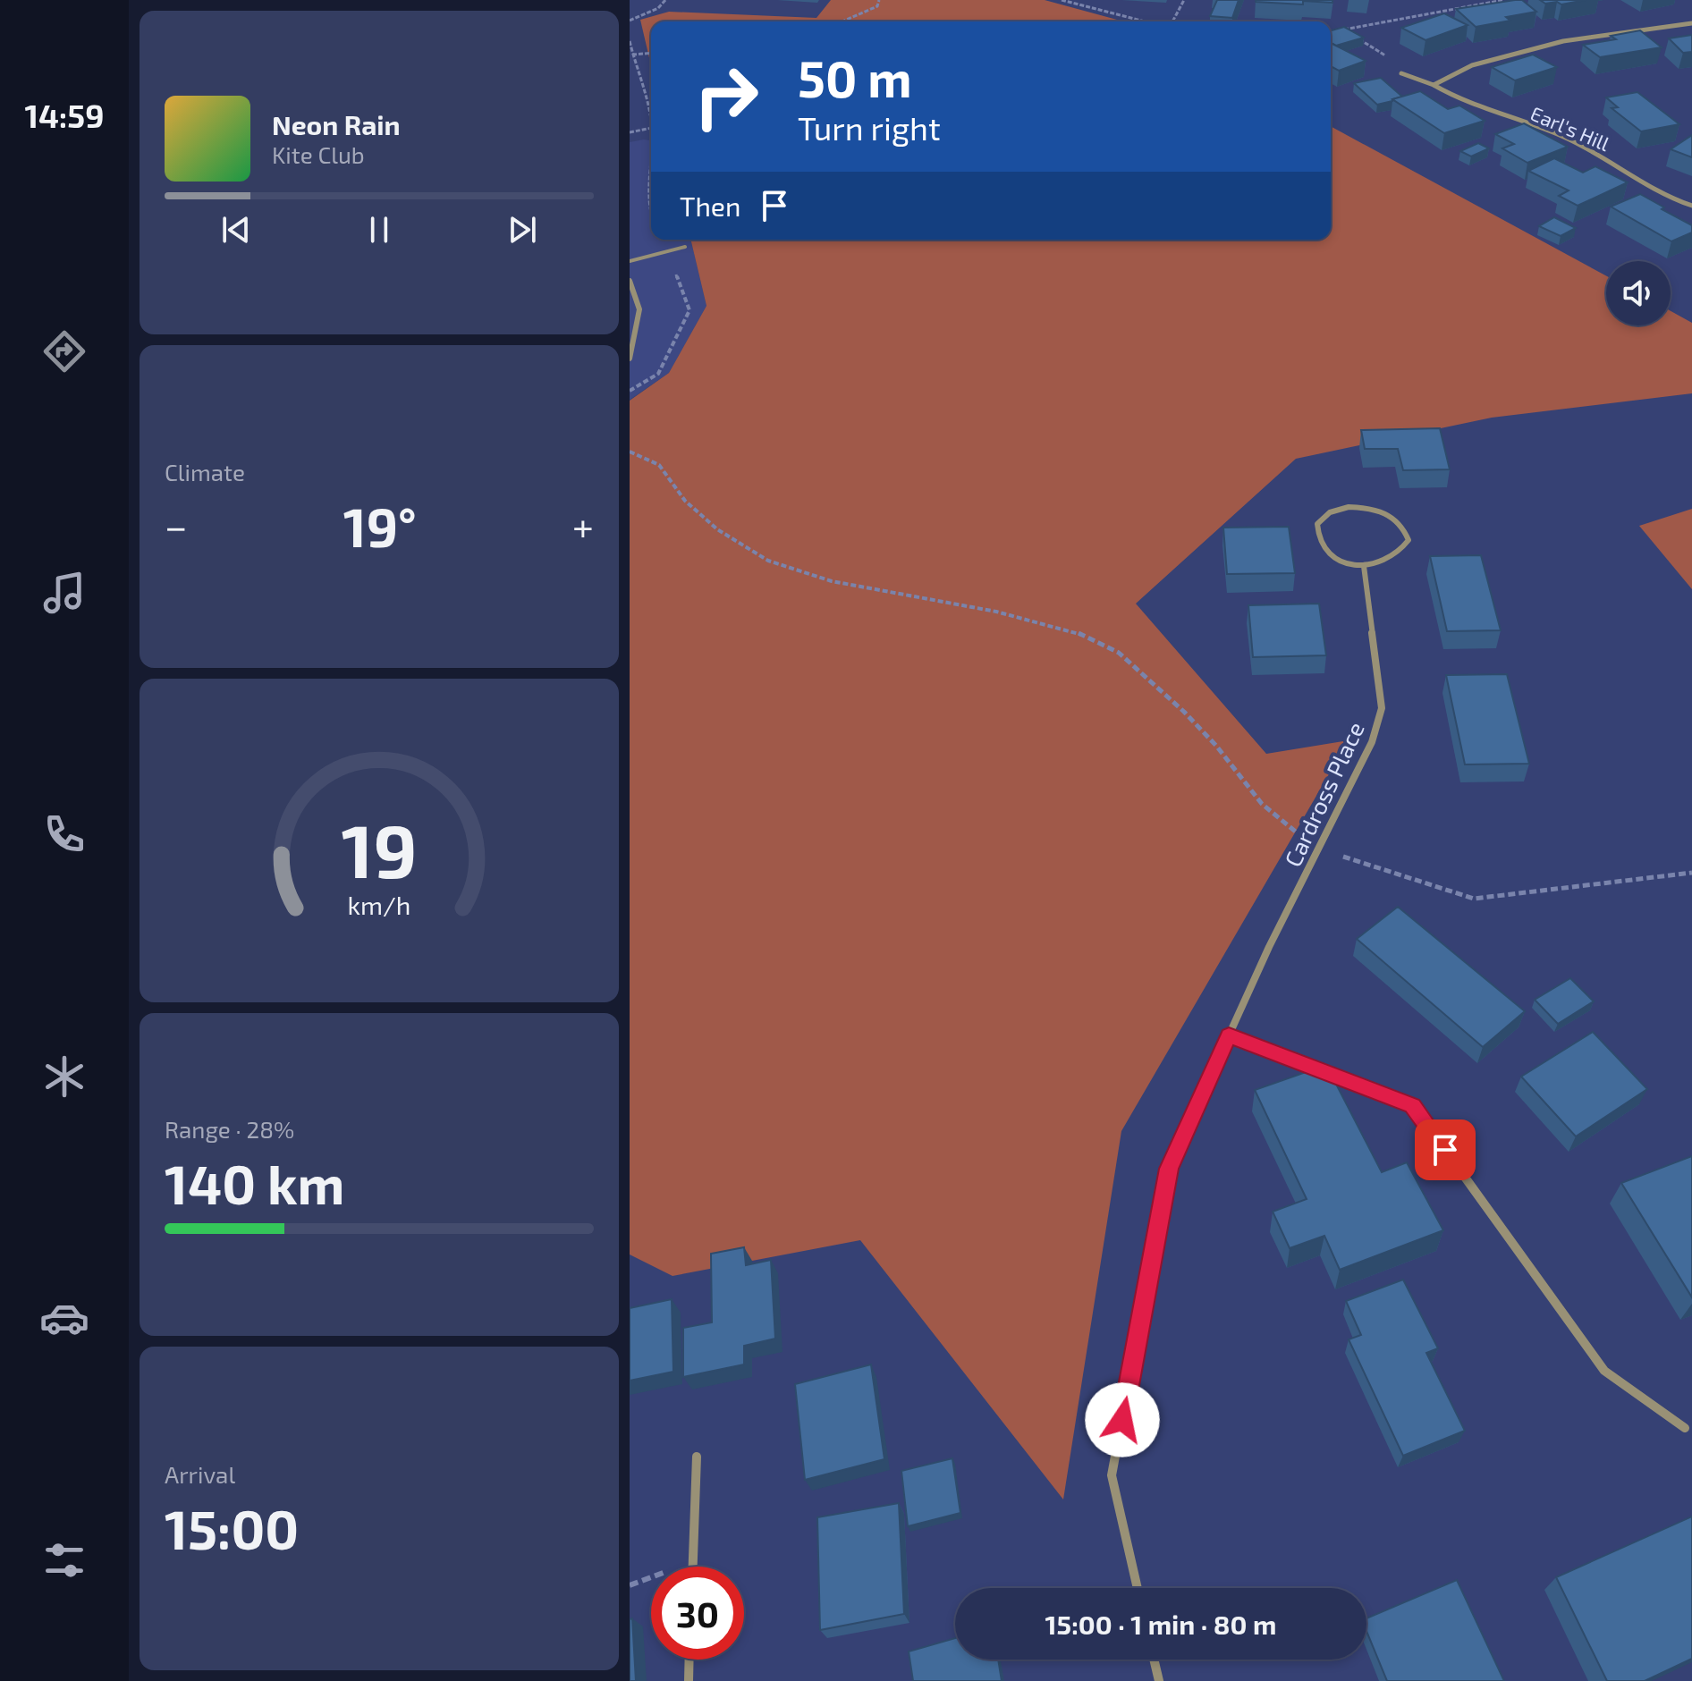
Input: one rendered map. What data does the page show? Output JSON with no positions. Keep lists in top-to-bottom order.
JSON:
{
  "streets": {
    "street": ["Earl's Hill", "Cardross Place"]
  },
  "page": {
    "tabs": "14:59",
    "turn": ["50 m", "Turn right"],
    "song": ["Neon Rain", "Kite Club"],
    "then": "Then",
    "tile": [
      "Climate",
      ["Range · 28%", "140 km"],
      ["Arrival", "15:00"]
    ],
    "heat": ["−", "19°", "+"],
    "limit": "30",
    "trip": "15:00 · 1 min · 80 m",
    "gauge": ["19", "km/h"]
  }
}
